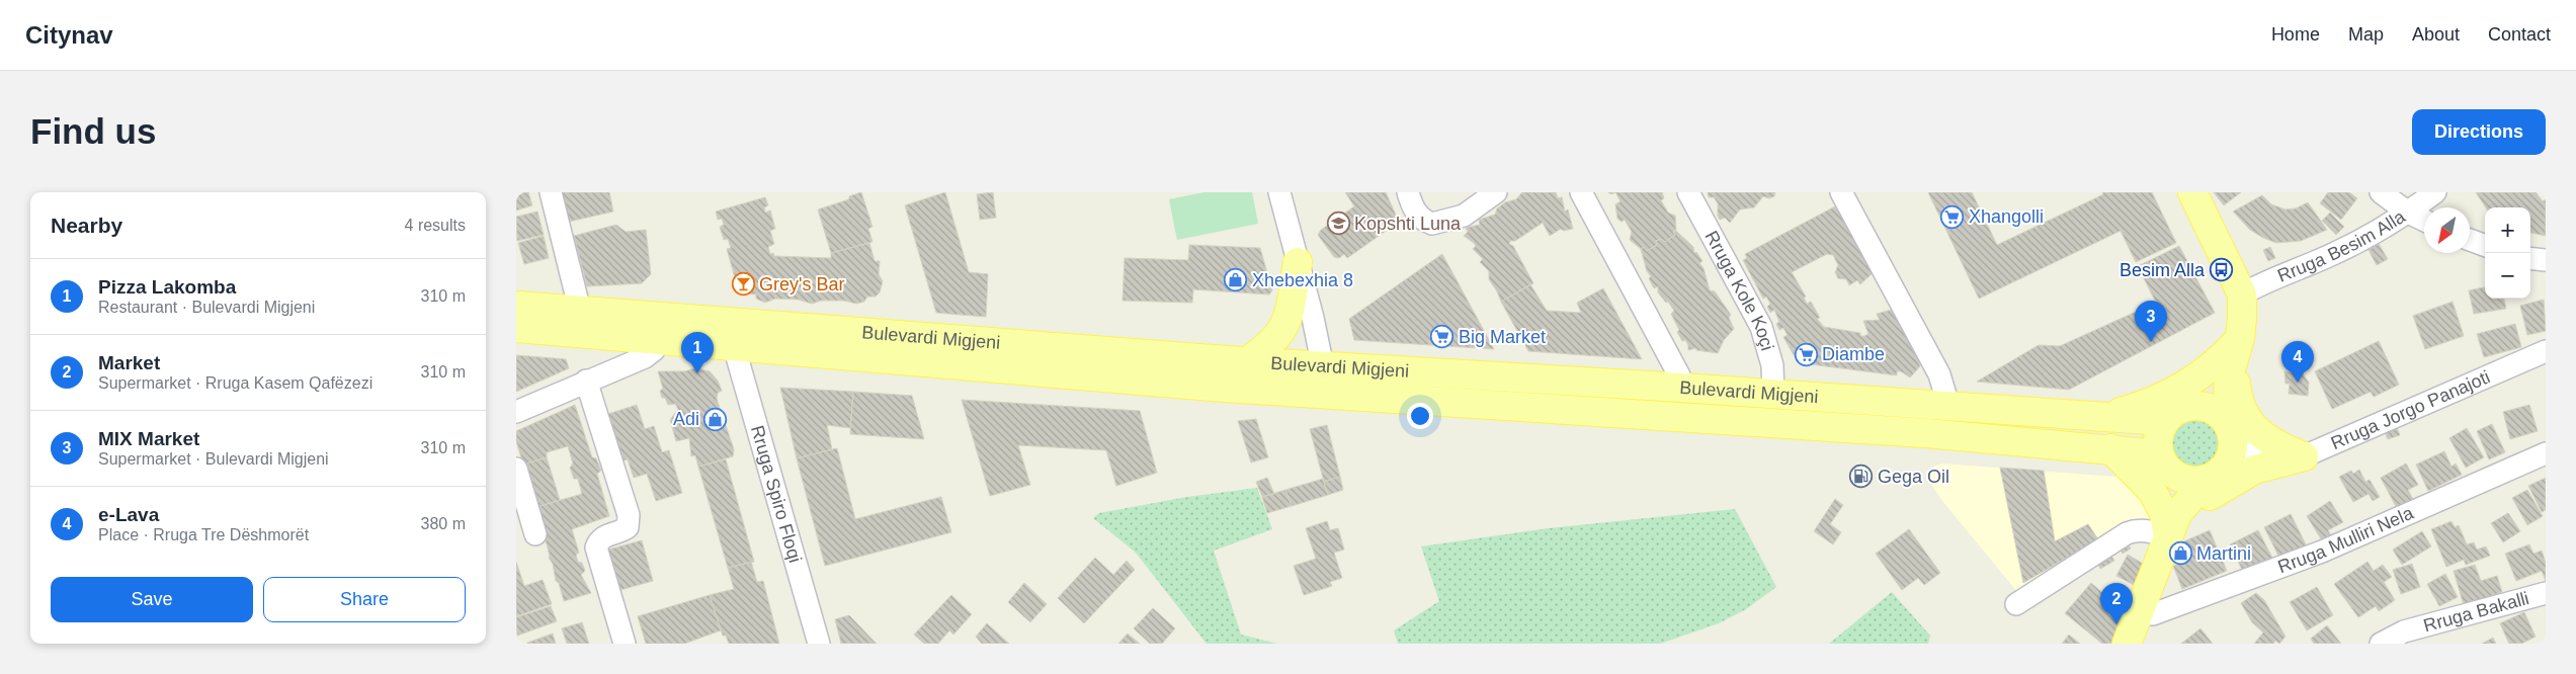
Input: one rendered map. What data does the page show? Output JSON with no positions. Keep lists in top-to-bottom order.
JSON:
{
  "streets": {
    "main road": ["Bulevardi Migjeni"],
    "street": [
      "Rruga Besim Alla",
      "Rruga Kole Koçi",
      "Rruga Jorgo Panajoti",
      "Rruga Spiro Floqi",
      "Rruga Mulliri Nela",
      "Rruga Bakalli"
    ]
  },
  "crossings": [
    ["Rruga Kole Koçi", "Bulevardi Migjeni"],
    ["Bulevardi Migjeni", "Rruga Jorgo Panajoti"],
    ["Bulevardi Migjeni", "Rruga Spiro Floqi"]
  ],
  "places": {
    "supermarket": ["Xhangolli", "Big Market", "Diambe"],
    "school or university": ["Kopshti Luna"],
    "bus stop": ["Besim Alla"],
    "shop": ["Xhebexhia 8", "Adi", "Martini"],
    "bar": ["Grey's Bar"],
    "fuel station": ["Gega Oil"]
  },
  "north": "bottom left",
  "page": {
    "header": "Citynav",
    "nav": [
      "Home",
      "Map",
      "About",
      "Contact"
    ],
    "buttons": [
      "Directions",
      ["Save", "Share"]
    ],
    "title": "Find us",
    "heading": ["Nearby", "4 results"],
    "map_buttons": ["+", "−"],
    "list": [
      {
        "mark": "1",
        "name": "Pizza Lakomba",
        "note": "Restaurant · Bulevardi Migjeni",
        "value": "310 m"
      },
      {
        "mark": "2",
        "name": "Market",
        "note": "Supermarket · Rruga Kasem Qafëzezi",
        "value": "310 m"
      },
      {
        "mark": "3",
        "name": "MIX Market",
        "note": "Supermarket · Bulevardi Migjeni",
        "value": "310 m"
      },
      {
        "mark": "4",
        "name": "e-Lava",
        "note": "Place · Rruga Tre Dëshmorët",
        "value": "380 m"
      }
    ],
    "pins": [
      "3",
      "1",
      "4",
      "2"
    ]
  }
}
